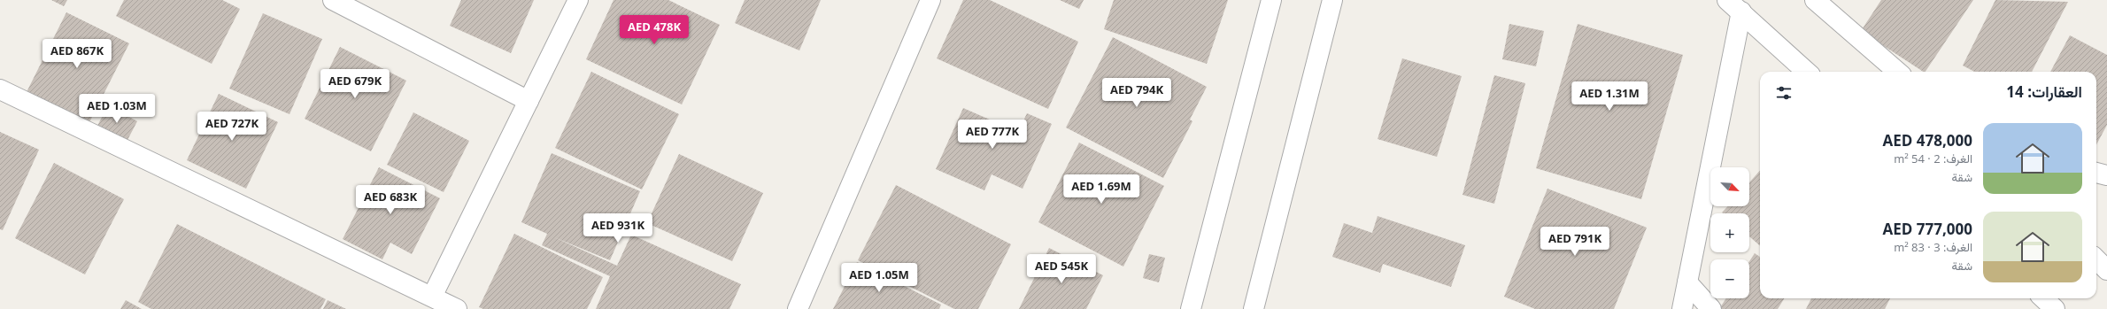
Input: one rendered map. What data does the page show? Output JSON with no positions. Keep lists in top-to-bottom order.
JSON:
{
  "north": "bottom right",
  "page": {
    "price": [
      "AED 478K",
      "AED 867K",
      "AED 679K",
      "AED 794K",
      "AED 1.31M",
      "AED 1.03M",
      "AED 727K",
      "AED 777K",
      "AED 1.69M",
      "AED 683K",
      "AED 931K",
      "AED 791K",
      "AED 545K",
      "AED 1.05M"
    ],
    "heading": "العقارات: 14",
    "list": [
      {
        "name": "AED 478,000",
        "note": "الغرف: 2 · 54 m² · شقة"
      },
      {
        "name": "AED 777,000",
        "note": "الغرف: 3 · 83 m² · شقة"
      }
    ],
    "map_buttons": ["+", "−"]
  }
}
